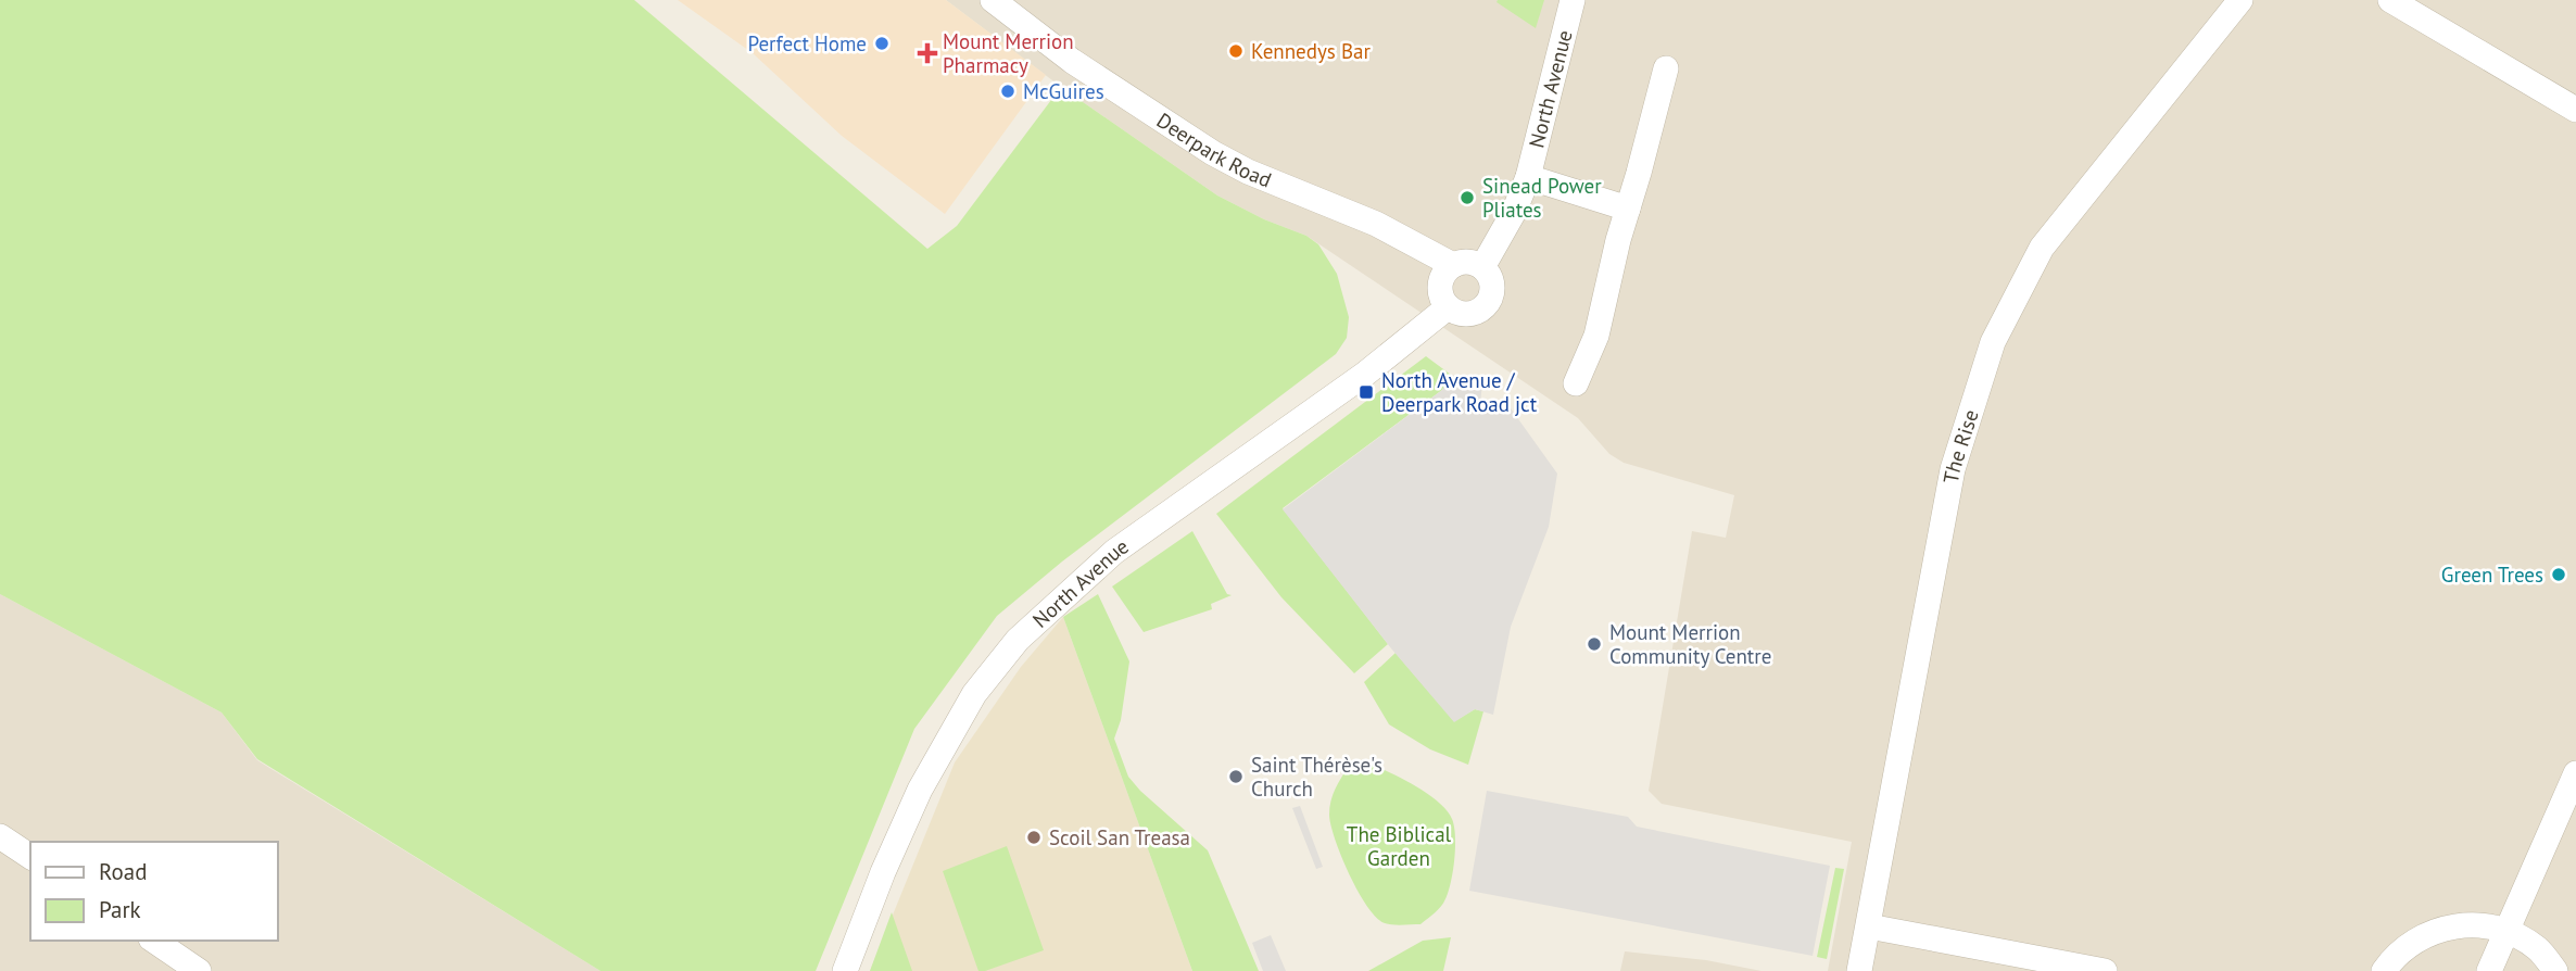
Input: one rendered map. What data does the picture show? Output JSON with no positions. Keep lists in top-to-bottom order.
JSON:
{
  "streets": {
    "street": ["North Avenue", "Deerpark Road", "The Rise"]
  },
  "crossings": [
    ["North Avenue", "Deerpark Road"]
  ],
  "parks": ["The Biblical Garden"],
  "places": {
    "other": [
      "Perfect Home",
      "Kennedys Bar",
      "McGuires",
      "Sinead Power Pliates",
      "Green Trees",
      "Mount Merrion Community Centre",
      "Saint Thérèse's Church",
      "Scoil San Treasa"
    ],
    "health": ["Mount Merrion Pharmacy"],
    "transit": ["North Avenue / Deerpark Road jct"]
  },
  "legend": ["Road", "Park"]
}
